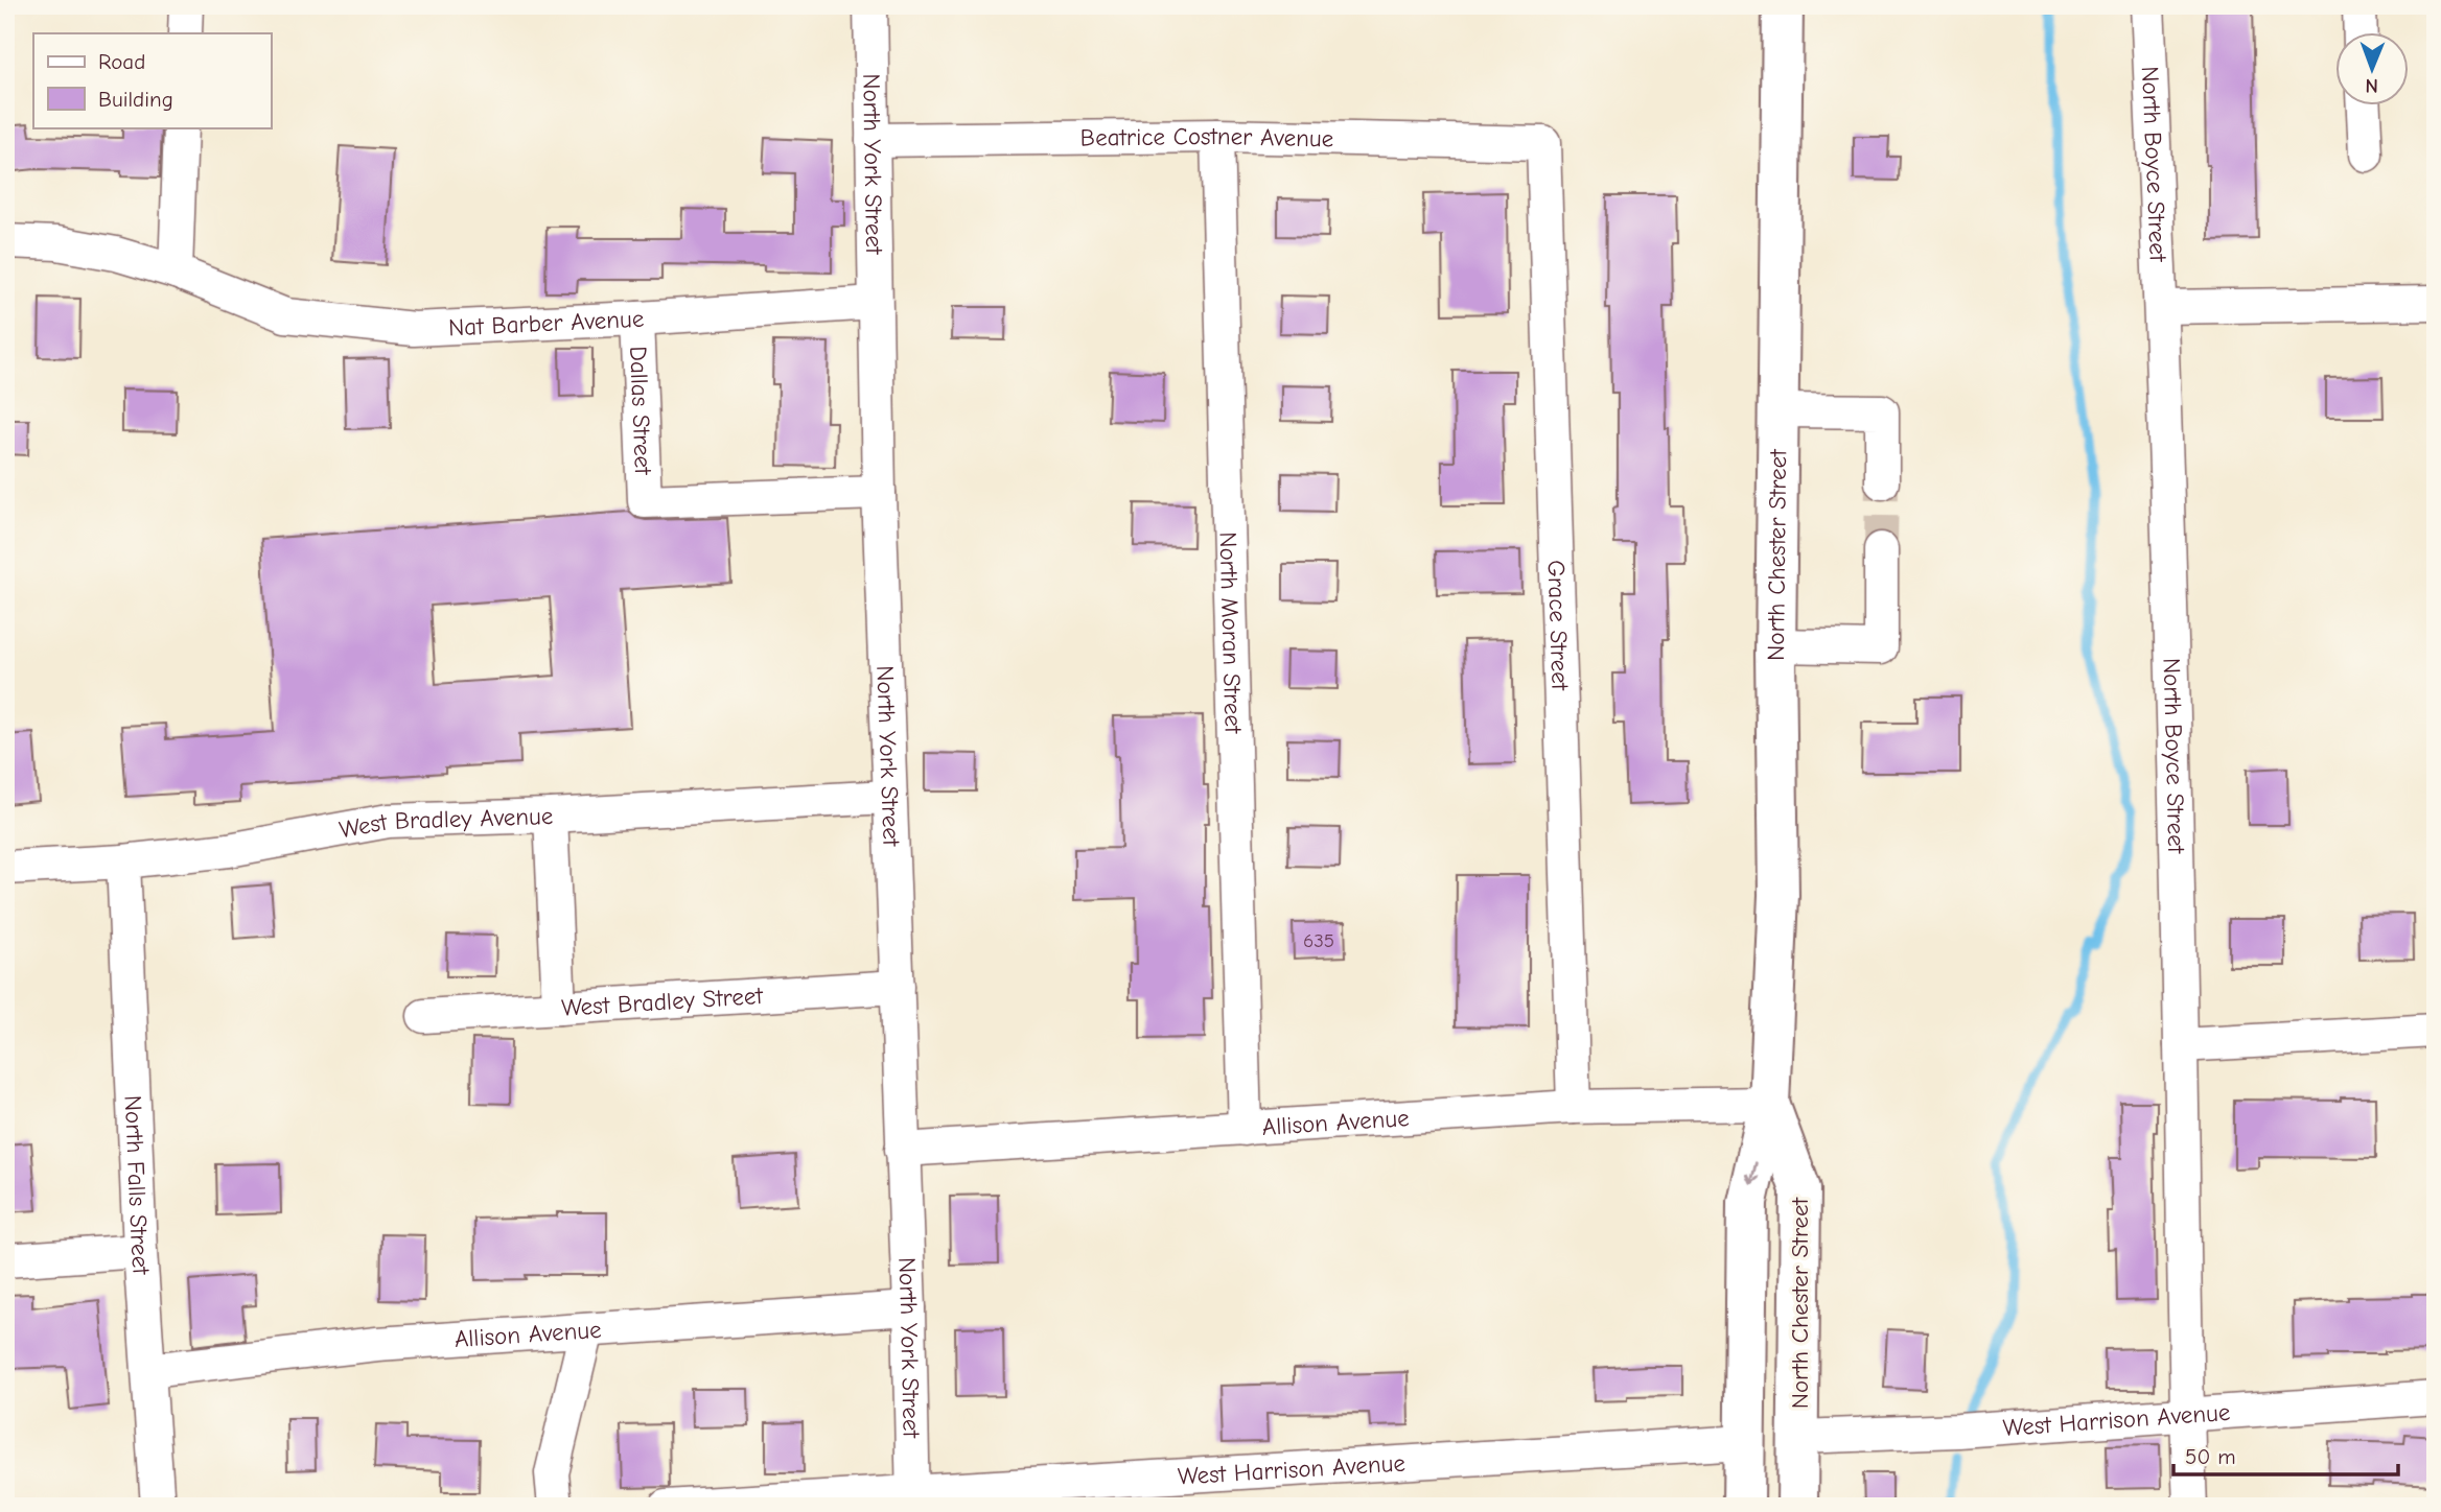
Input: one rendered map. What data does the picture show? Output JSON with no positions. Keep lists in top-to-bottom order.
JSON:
{
  "streets": {
    "main road": ["North Chester Street"],
    "street": [
      "Beatrice Costner Avenue",
      "North York Street",
      "North Boyce Street",
      "Nat Barber Avenue",
      "Dallas Street",
      "Grace Street",
      "North Moran Street",
      "West Bradley Avenue",
      "West Bradley Street",
      "Allison Avenue",
      "North Falls Street",
      "West Harrison Avenue"
    ]
  },
  "crossings": [
    ["Beatrice Costner Avenue", "North York Street"],
    ["Beatrice Costner Avenue", "Grace Street"],
    ["Beatrice Costner Avenue", "North Moran Street"],
    ["North York Street", "Nat Barber Avenue"],
    ["North York Street", "Dallas Street"],
    ["North York Street", "West Bradley Avenue"],
    ["North York Street", "West Bradley Street"],
    ["North York Street", "Allison Avenue"],
    ["North York Street", "West Harrison Avenue"],
    ["North Boyce Street", "West Harrison Avenue"],
    ["Nat Barber Avenue", "Dallas Street"],
    ["North Chester Street", "Allison Avenue"],
    ["North Chester Street", "West Harrison Avenue"],
    ["Grace Street", "Allison Avenue"],
    ["North Moran Street", "Allison Avenue"],
    ["West Bradley Avenue", "North Falls Street"],
    ["Allison Avenue", "North Falls Street"]
  ],
  "house_numbers": ["635"],
  "legend": ["Road", "Building"],
  "scale_bar": "50 m",
  "north": "bottom"
}
